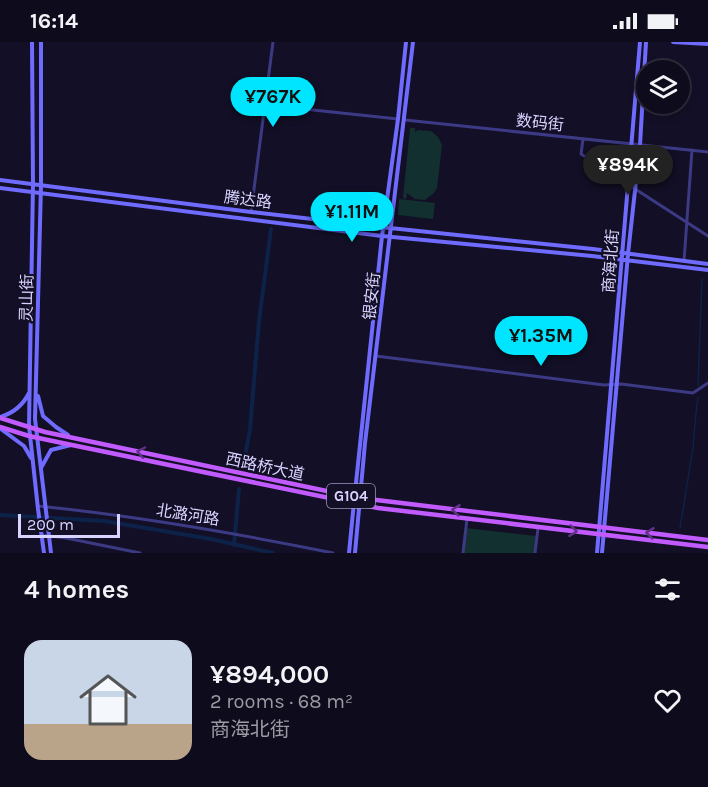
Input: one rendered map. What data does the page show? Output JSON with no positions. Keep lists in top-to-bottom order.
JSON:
{
  "streets": {
    "main road": [
      "腾达路",
      "商海北街",
      "银安街",
      "灵山街",
      "西路桥大道",
      "G104"
    ],
    "street": ["数码街", "北潞河路"]
  },
  "crossings": [
    ["数码街", "商海北街"],
    ["数码街", "银安街"],
    ["腾达路", "商海北街"],
    ["腾达路", "银安街"],
    ["腾达路", "灵山街"],
    ["商海北街", "西路桥大道"],
    ["银安街", "西路桥大道"],
    ["灵山街", "西路桥大道"],
    ["灵山街", "北潞河路"]
  ],
  "scale_bar": "200 m",
  "page": {
    "status": "16:14",
    "price": [
      "¥767K",
      "¥894K",
      "¥1.11M",
      "¥1.35M"
    ],
    "scale": "200 m",
    "heading": "4 homes",
    "list": [
      {
        "name": "¥894,000",
        "note": "2 rooms · 68 m² · 商海北街"
      }
    ]
  }
}
